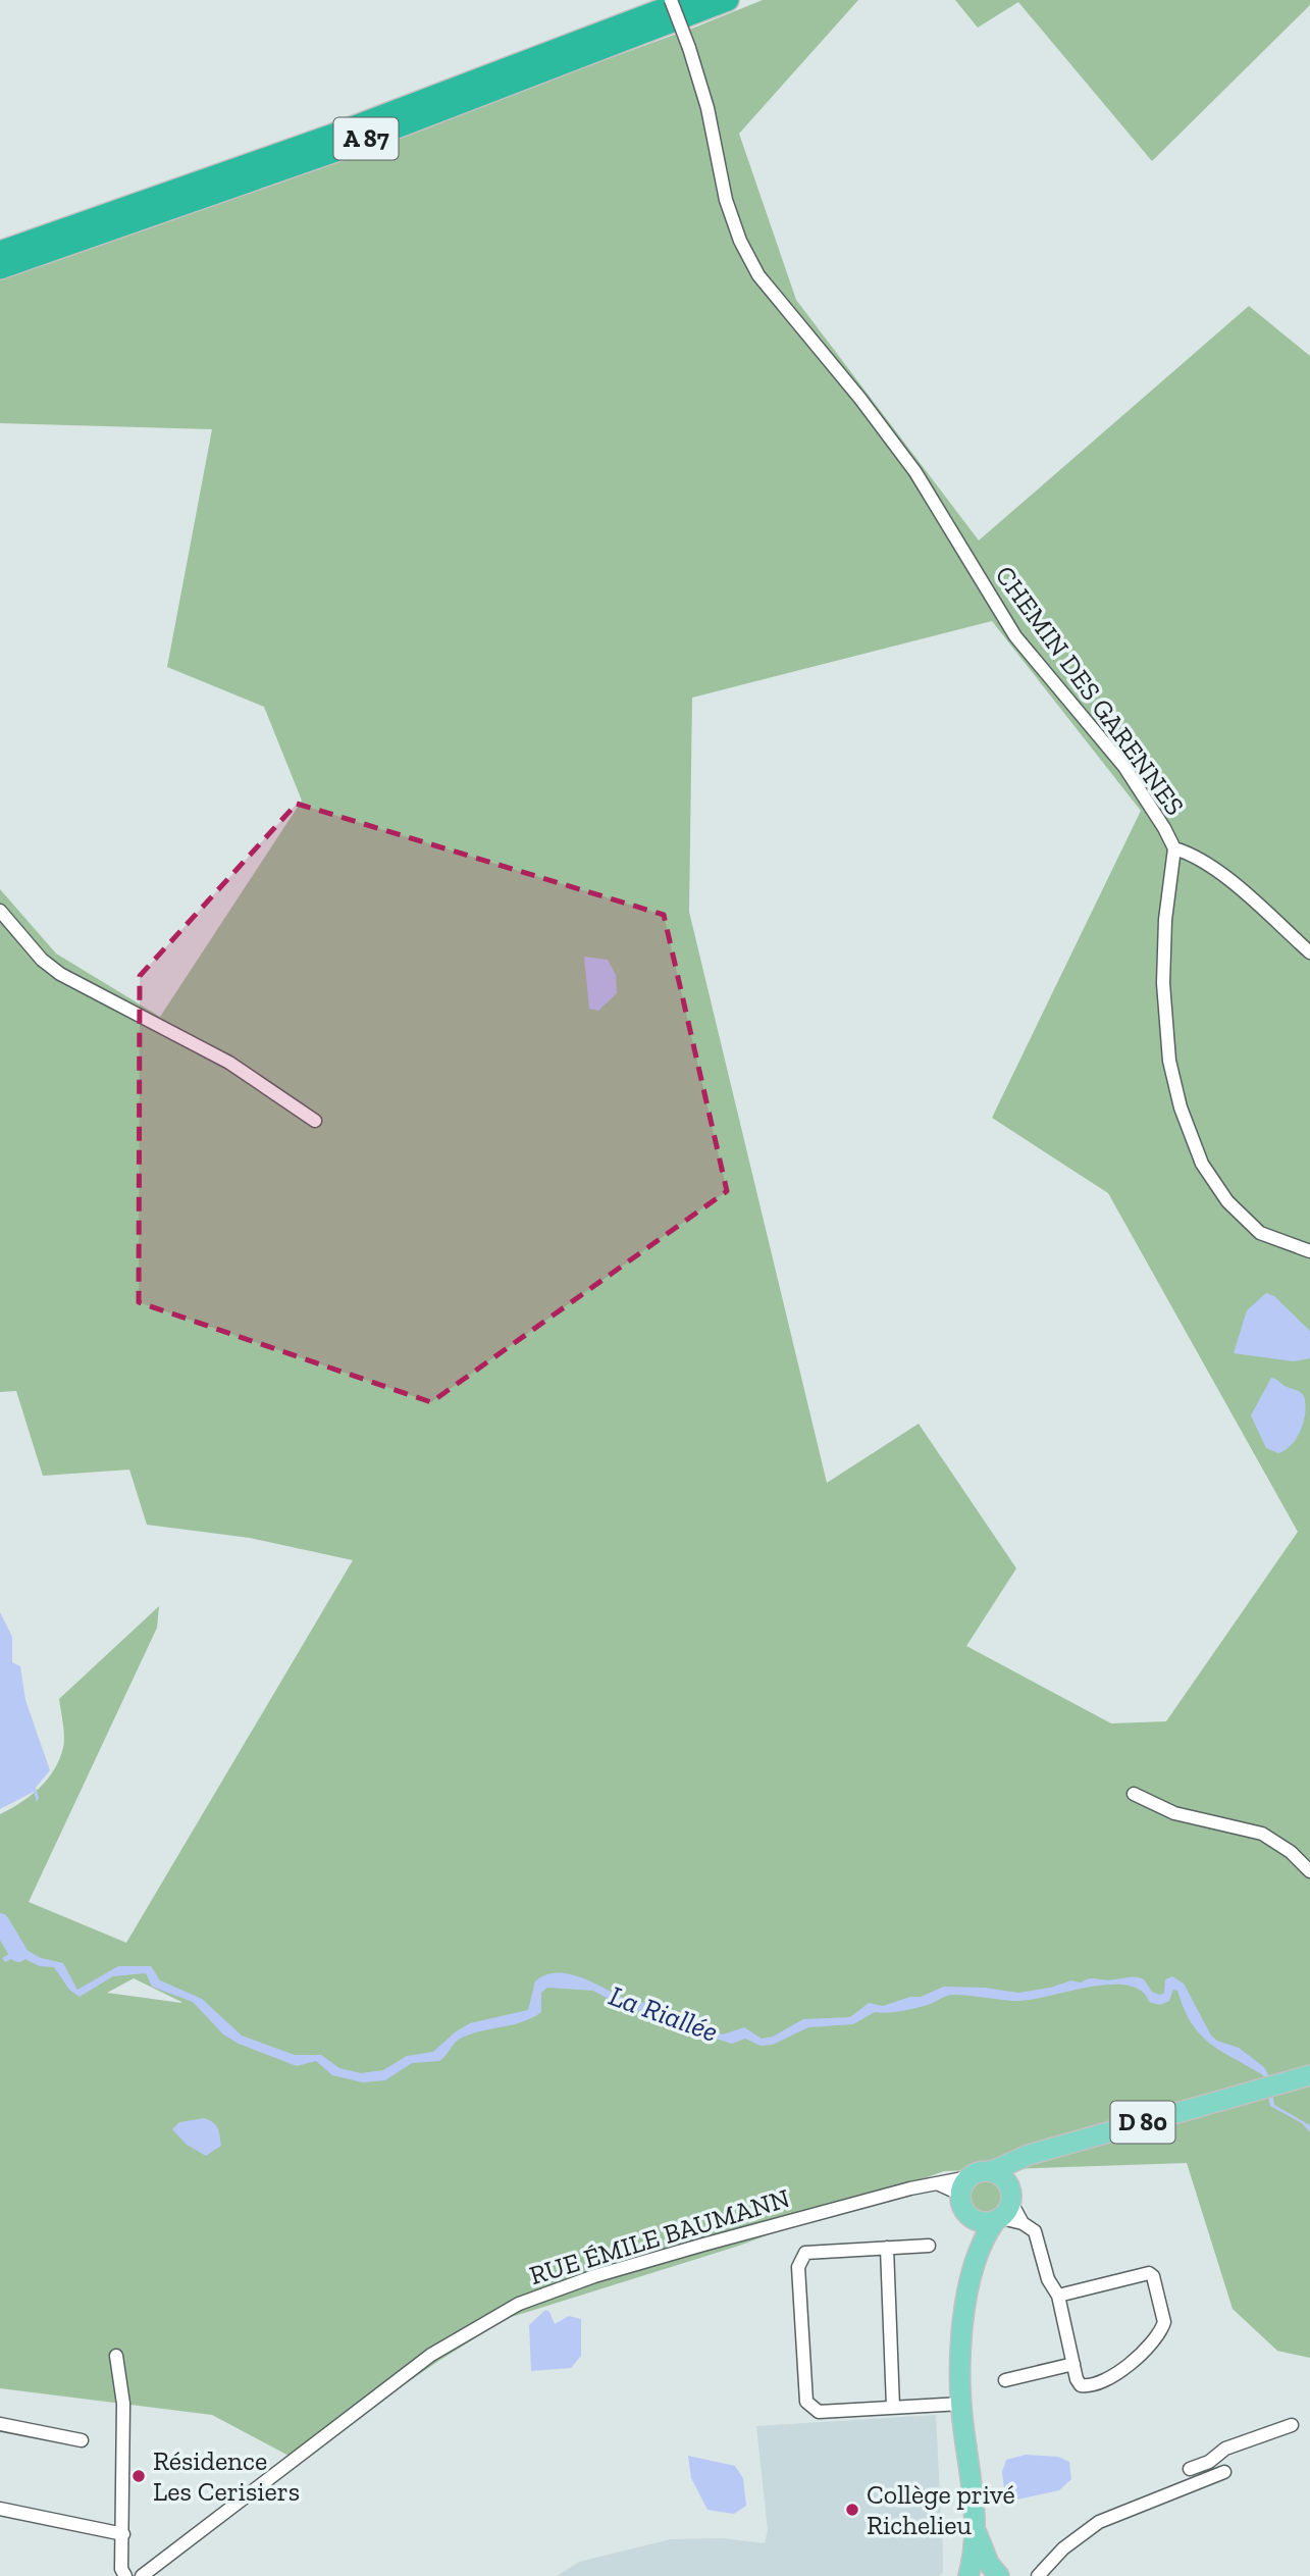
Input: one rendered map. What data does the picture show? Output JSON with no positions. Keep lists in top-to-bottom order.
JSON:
{
  "streets": {
    "highway": ["A 87"],
    "main road": ["D 80"],
    "street": ["CHEMIN DES GARENNES", "RUE ÉMILE BAUMANN"]
  },
  "crossings": [
    ["D 80", "RUE ÉMILE BAUMANN"]
  ],
  "water": ["La Riallée"],
  "places": ["Résidence Les Cerisiers", "Collège privé Richelieu"]
}
